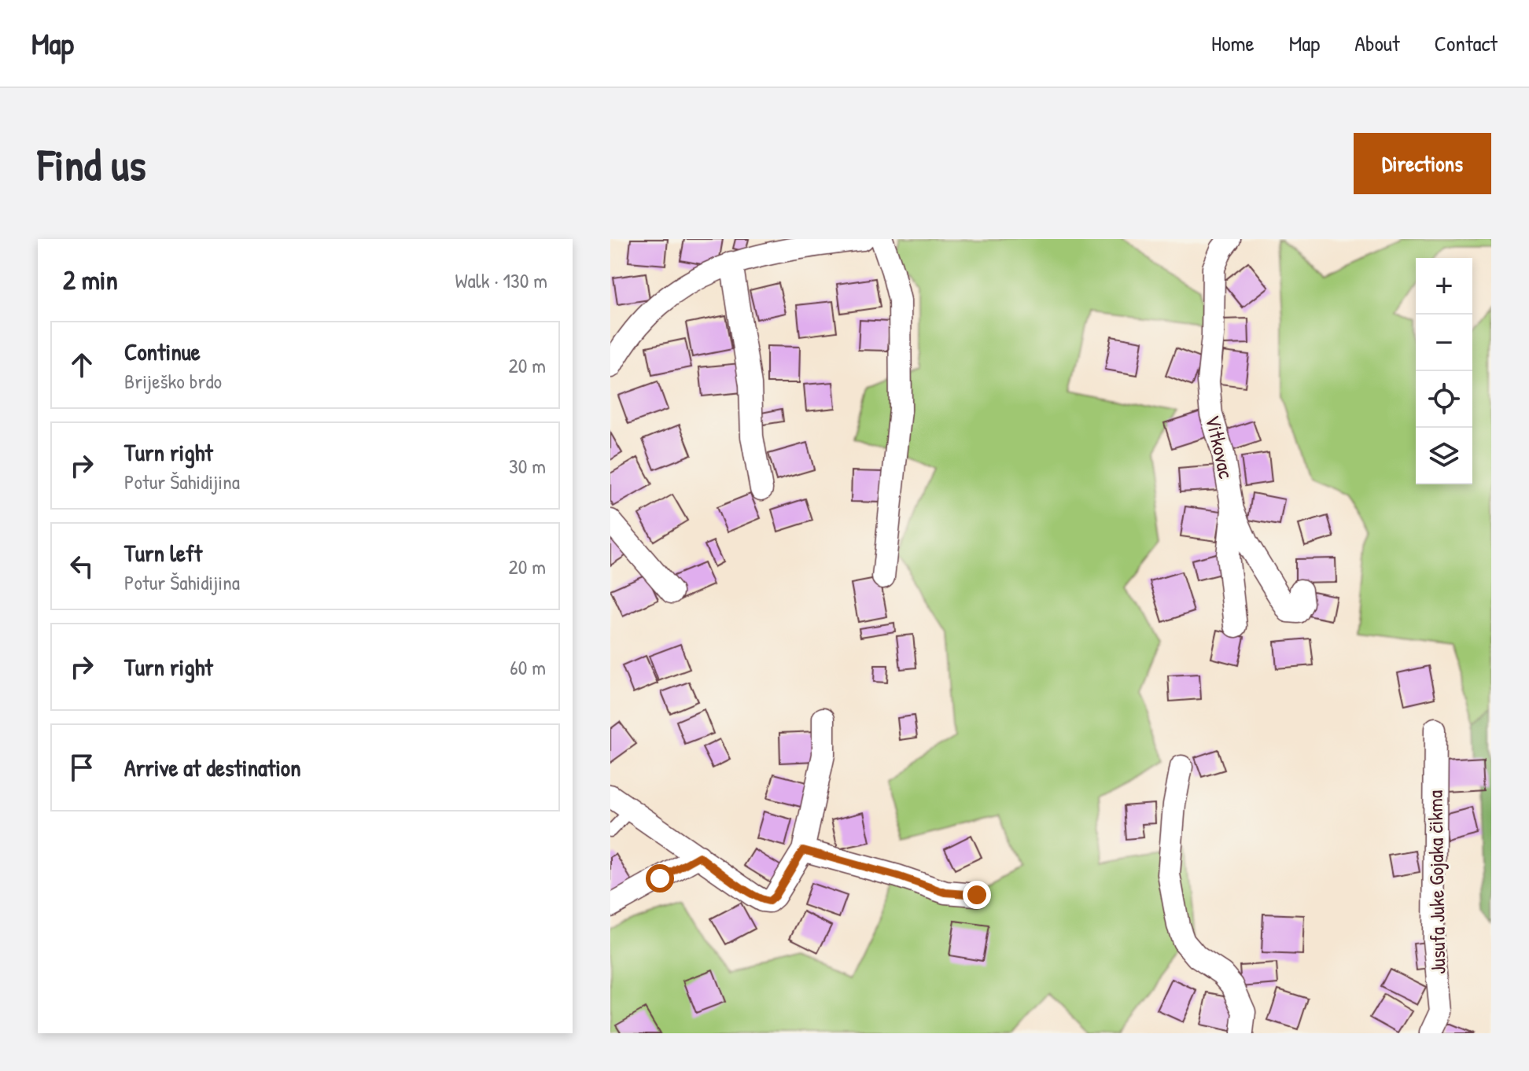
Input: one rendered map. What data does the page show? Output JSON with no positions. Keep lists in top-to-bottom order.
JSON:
{
  "streets": {
    "street": ["Vitkovac", "Jusufa Juke Gojaka čikma"]
  },
  "page": {
    "header": "Map",
    "nav": [
      "Home",
      "Map",
      "About",
      "Contact"
    ],
    "buttons": "Directions",
    "title": "Find us",
    "heading": ["2 min", "Walk · 130 m"],
    "map_buttons": ["+", "−"],
    "list": [
      ["Continue", "Briješko brdo", "20 m"],
      ["Turn right", "Potur Šahidijina", "30 m"],
      ["Turn left", "Potur Šahidijina", "20 m"],
      ["Turn right", "60 m"],
      "Arrive at destination"
    ]
  }
}
